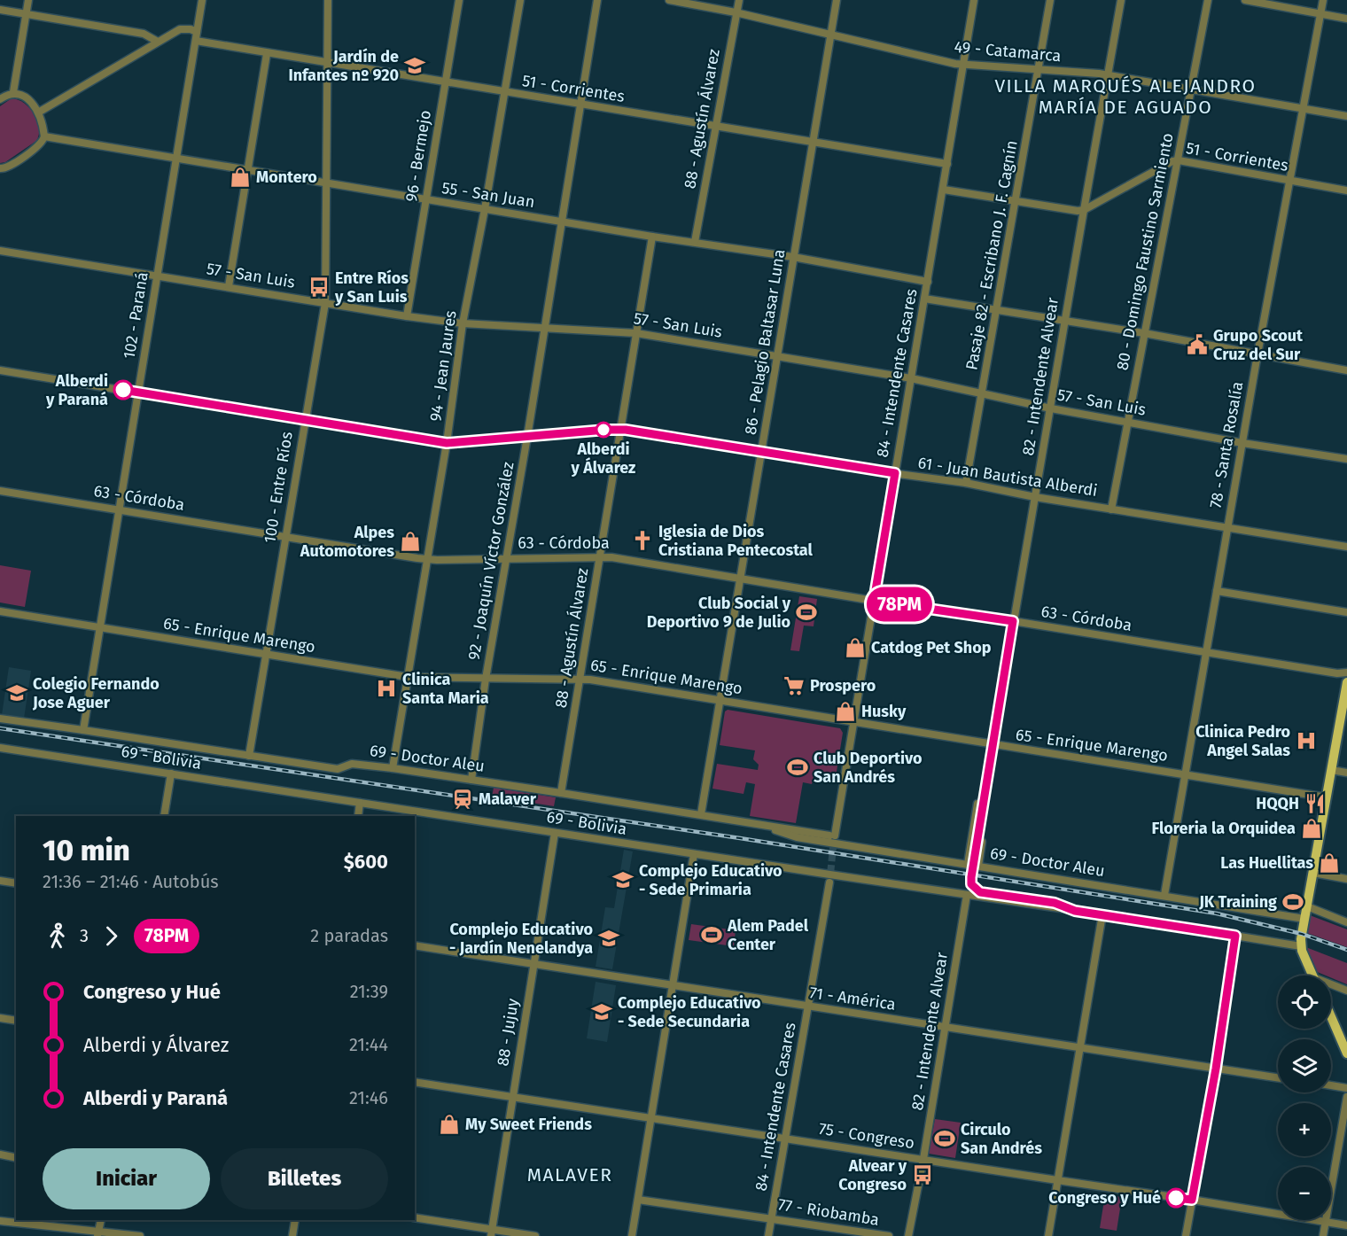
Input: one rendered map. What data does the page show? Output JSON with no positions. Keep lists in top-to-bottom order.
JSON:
{
  "streets": {
    "street": [
      "49 - Catamarca",
      "51 - Corrientes",
      "88 - Agustín Álvarez",
      "96 - Bermejo",
      "55 - San Juan",
      "80 - Domingo Faustino Sarmiento",
      "Pasaje 82 - Escribano J. F. Cagnín",
      "57 - San Luis",
      "102 - Paraná",
      "86 - Pelagio Baltasar Luna",
      "94 - Jean Jaures",
      "84 - Intendente Casares",
      "82 - Intendente Alvear",
      "78 - Santa Rosalía",
      "61 - Juan Bautista Alberdi",
      "100 - Entre Ríos",
      "63 - Córdoba",
      "92 - Joaquín Víctor González",
      "65 - Enrique Marengo",
      "69 - Bolivia",
      "69 - Doctor Aleu",
      "71 - América",
      "88 - Jujuy",
      "75 - Congreso",
      "77 - Riobamba"
    ]
  },
  "crossings": [
    ["49 - Catamarca", "88 - Agustín Álvarez"],
    ["49 - Catamarca", "80 - Domingo Faustino Sarmiento"],
    ["49 - Catamarca", "Pasaje 82 - Escribano J. F. Cagnín"],
    ["49 - Catamarca", "86 - Pelagio Baltasar Luna"],
    ["49 - Catamarca", "84 - Intendente Casares"],
    ["49 - Catamarca", "82 - Intendente Alvear"],
    ["49 - Catamarca", "78 - Santa Rosalía"],
    ["51 - Corrientes", "88 - Agustín Álvarez"],
    ["51 - Corrientes", "96 - Bermejo"],
    ["51 - Corrientes", "80 - Domingo Faustino Sarmiento"],
    ["51 - Corrientes", "102 - Paraná"],
    ["51 - Corrientes", "86 - Pelagio Baltasar Luna"],
    ["51 - Corrientes", "94 - Jean Jaures"],
    ["51 - Corrientes", "84 - Intendente Casares"],
    ["51 - Corrientes", "82 - Intendente Alvear"],
    ["51 - Corrientes", "78 - Santa Rosalía"],
    ["51 - Corrientes", "100 - Entre Ríos"],
    ["51 - Corrientes", "92 - Joaquín Víctor González"],
    ["88 - Agustín Álvarez", "55 - San Juan"],
    ["88 - Agustín Álvarez", "57 - San Luis"],
    ["88 - Agustín Álvarez", "61 - Juan Bautista Alberdi"],
    ["88 - Agustín Álvarez", "63 - Córdoba"],
    ["88 - Agustín Álvarez", "65 - Enrique Marengo"],
    ["88 - Agustín Álvarez", "69 - Doctor Aleu"],
    ["96 - Bermejo", "55 - San Juan"],
    ["96 - Bermejo", "57 - San Luis"],
    ["55 - San Juan", "102 - Paraná"],
    ["55 - San Juan", "86 - Pelagio Baltasar Luna"],
    ["55 - San Juan", "94 - Jean Jaures"],
    ["55 - San Juan", "84 - Intendente Casares"],
    ["55 - San Juan", "100 - Entre Ríos"],
    ["55 - San Juan", "92 - Joaquín Víctor González"],
    ["80 - Domingo Faustino Sarmiento", "57 - San Luis"],
    ["80 - Domingo Faustino Sarmiento", "61 - Juan Bautista Alberdi"],
    ["Pasaje 82 - Escribano J. F. Cagnín", "57 - San Luis"],
    ["Pasaje 82 - Escribano J. F. Cagnín", "61 - Juan Bautista Alberdi"],
    ["57 - San Luis", "102 - Paraná"],
    ["57 - San Luis", "86 - Pelagio Baltasar Luna"],
    ["57 - San Luis", "94 - Jean Jaures"],
    ["57 - San Luis", "84 - Intendente Casares"],
    ["57 - San Luis", "82 - Intendente Alvear"],
    ["57 - San Luis", "78 - Santa Rosalía"],
    ["57 - San Luis", "100 - Entre Ríos"],
    ["57 - San Luis", "92 - Joaquín Víctor González"],
    ["102 - Paraná", "61 - Juan Bautista Alberdi"],
    ["102 - Paraná", "63 - Córdoba"],
    ["102 - Paraná", "65 - Enrique Marengo"],
    ["102 - Paraná", "69 - Doctor Aleu"],
    ["86 - Pelagio Baltasar Luna", "61 - Juan Bautista Alberdi"],
    ["86 - Pelagio Baltasar Luna", "63 - Córdoba"],
    ["86 - Pelagio Baltasar Luna", "65 - Enrique Marengo"],
    ["86 - Pelagio Baltasar Luna", "69 - Doctor Aleu"],
    ["94 - Jean Jaures", "61 - Juan Bautista Alberdi"],
    ["94 - Jean Jaures", "63 - Córdoba"],
    ["94 - Jean Jaures", "65 - Enrique Marengo"],
    ["94 - Jean Jaures", "69 - Doctor Aleu"],
    ["84 - Intendente Casares", "61 - Juan Bautista Alberdi"],
    ["84 - Intendente Casares", "63 - Córdoba"],
    ["84 - Intendente Casares", "65 - Enrique Marengo"],
    ["84 - Intendente Casares", "69 - Bolivia"],
    ["84 - Intendente Casares", "69 - Doctor Aleu"],
    ["84 - Intendente Casares", "71 - América"],
    ["84 - Intendente Casares", "75 - Congreso"],
    ["84 - Intendente Casares", "77 - Riobamba"],
    ["82 - Intendente Alvear", "61 - Juan Bautista Alberdi"],
    ["82 - Intendente Alvear", "63 - Córdoba"],
    ["82 - Intendente Alvear", "65 - Enrique Marengo"],
    ["82 - Intendente Alvear", "69 - Bolivia"],
    ["82 - Intendente Alvear", "69 - Doctor Aleu"],
    ["82 - Intendente Alvear", "71 - América"],
    ["82 - Intendente Alvear", "75 - Congreso"],
    ["78 - Santa Rosalía", "61 - Juan Bautista Alberdi"],
    ["78 - Santa Rosalía", "63 - Córdoba"],
    ["78 - Santa Rosalía", "65 - Enrique Marengo"],
    ["78 - Santa Rosalía", "69 - Doctor Aleu"],
    ["61 - Juan Bautista Alberdi", "100 - Entre Ríos"],
    ["61 - Juan Bautista Alberdi", "92 - Joaquín Víctor González"],
    ["100 - Entre Ríos", "63 - Córdoba"],
    ["100 - Entre Ríos", "65 - Enrique Marengo"],
    ["100 - Entre Ríos", "69 - Doctor Aleu"],
    ["63 - Córdoba", "92 - Joaquín Víctor González"],
    ["92 - Joaquín Víctor González", "65 - Enrique Marengo"],
    ["92 - Joaquín Víctor González", "69 - Doctor Aleu"],
    ["69 - Bolivia", "88 - Jujuy"],
    ["71 - América", "88 - Jujuy"],
    ["88 - Jujuy", "75 - Congreso"]
  ],
  "districts": ["VILLA MARQUÉS ALEJANDRO MARÍA DE AGUADO", "MALAVER"],
  "places": {
    "school or university": [
      "Jardín de Infantes nº 920",
      "Colegio Fernando Jose Aguer",
      "Complejo Educativo - Sede Primaria",
      "Complejo Educativo - Jardín Nenelandya",
      "Complejo Educativo - Sede Secundaria"
    ],
    "shop": [
      "Montero",
      "Alpes Automotores",
      "Catdog Pet Shop",
      "Husky",
      "Floreria la Orquidea",
      "Las Huellitas",
      "My Sweet Friends"
    ],
    "bus stop": ["Entre Ríos y San Luis", "Alvear y Congreso"],
    "public building": ["Grupo Scout Cruz del Sur"],
    "other": ["Alberdi y Paraná", "Alberdi y Álvarez", "Congreso y Hué"],
    "church": ["Iglesia de Dios Cristiana Pentecostal"],
    "sports": [
      "Club Social y Deportivo 9 de Julio",
      "Club Deportivo San Andrés",
      "JK Training",
      "Alem Padel Center",
      "Circulo San Andrés"
    ],
    "supermarket": ["Prospero"],
    "hospital": ["Clinica Santa Maria", "Clinica Pedro Angel Salas"],
    "station": ["Malaver"],
    "restaurant": ["HQQH"]
  },
  "lines": ["bus line 78PM"],
  "page": {
    "on_map": "78PM",
    "heading": ["10 min", "21:36 – 21:46 · Autobús", "$600"],
    "legs": ["3", "78PM", "2 paradas"],
    "list": [
      {
        "name": "Congreso y Hué",
        "value": "21:39"
      },
      {
        "name": "Alberdi y Álvarez",
        "value": "21:44"
      },
      {
        "name": "Alberdi y Paraná",
        "value": "21:46"
      }
    ],
    "map_buttons": ["+", "−"],
    "buttons": ["Iniciar", "Billetes"]
  }
}
